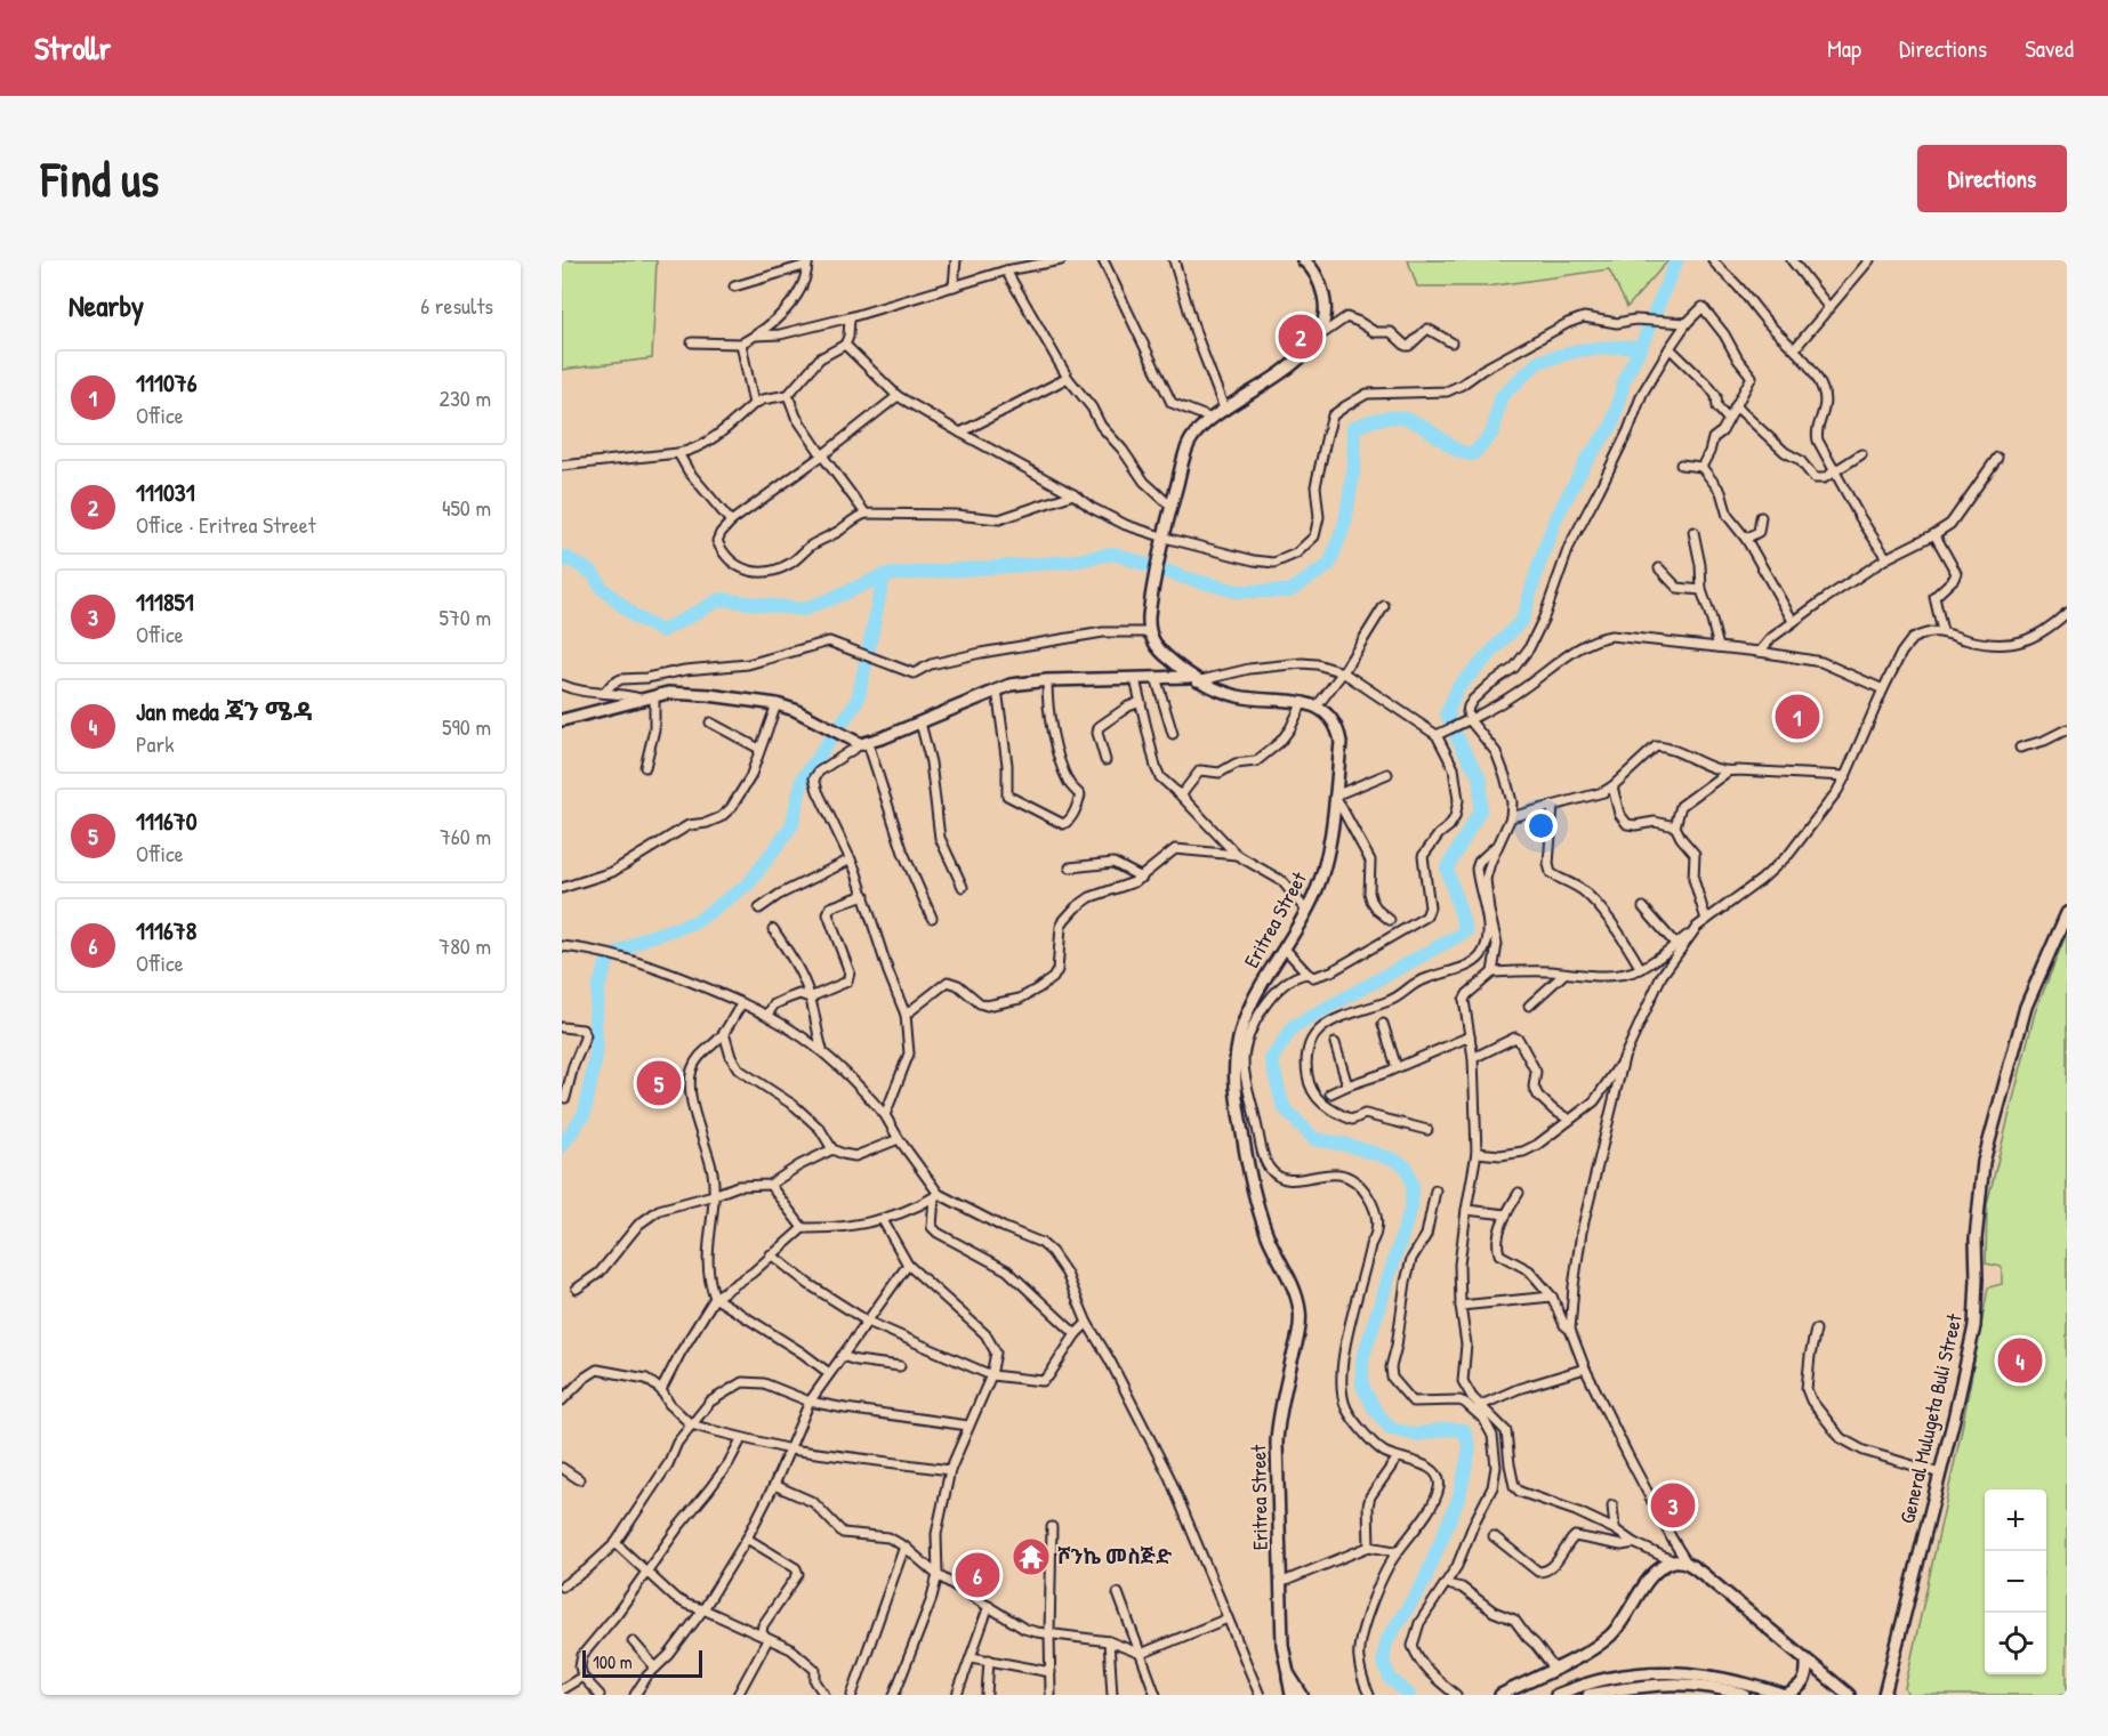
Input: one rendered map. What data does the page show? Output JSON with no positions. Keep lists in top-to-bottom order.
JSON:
{
  "streets": {
    "main road": ["Eritrea Street", "General Mulugeta Buli Street"]
  },
  "places": {
    "temple": ["ሾንኬ መስጅድ"]
  },
  "scale_bar": "100 m",
  "page": {
    "header": "Strollr",
    "nav": ["Map", "Directions", "Saved"],
    "buttons": "Directions",
    "title": "Find us",
    "heading": ["Nearby", "6 results"],
    "pins": [
      "2",
      "1",
      "5",
      "4",
      "3",
      "6"
    ],
    "list": [
      {
        "mark": "1",
        "name": "111076",
        "note": "Office",
        "value": "230 m"
      },
      {
        "mark": "2",
        "name": "111031",
        "note": "Office · Eritrea Street",
        "value": "450 m"
      },
      {
        "mark": "3",
        "name": "111851",
        "note": "Office",
        "value": "570 m"
      },
      {
        "mark": "4",
        "name": "Jan meda ጃን ሜዳ",
        "note": "Park",
        "value": "590 m"
      },
      {
        "mark": "5",
        "name": "111670",
        "note": "Office",
        "value": "760 m"
      },
      {
        "mark": "6",
        "name": "111678",
        "note": "Office",
        "value": "780 m"
      }
    ],
    "map_buttons": ["+", "−"],
    "scale": "100 m"
  }
}
